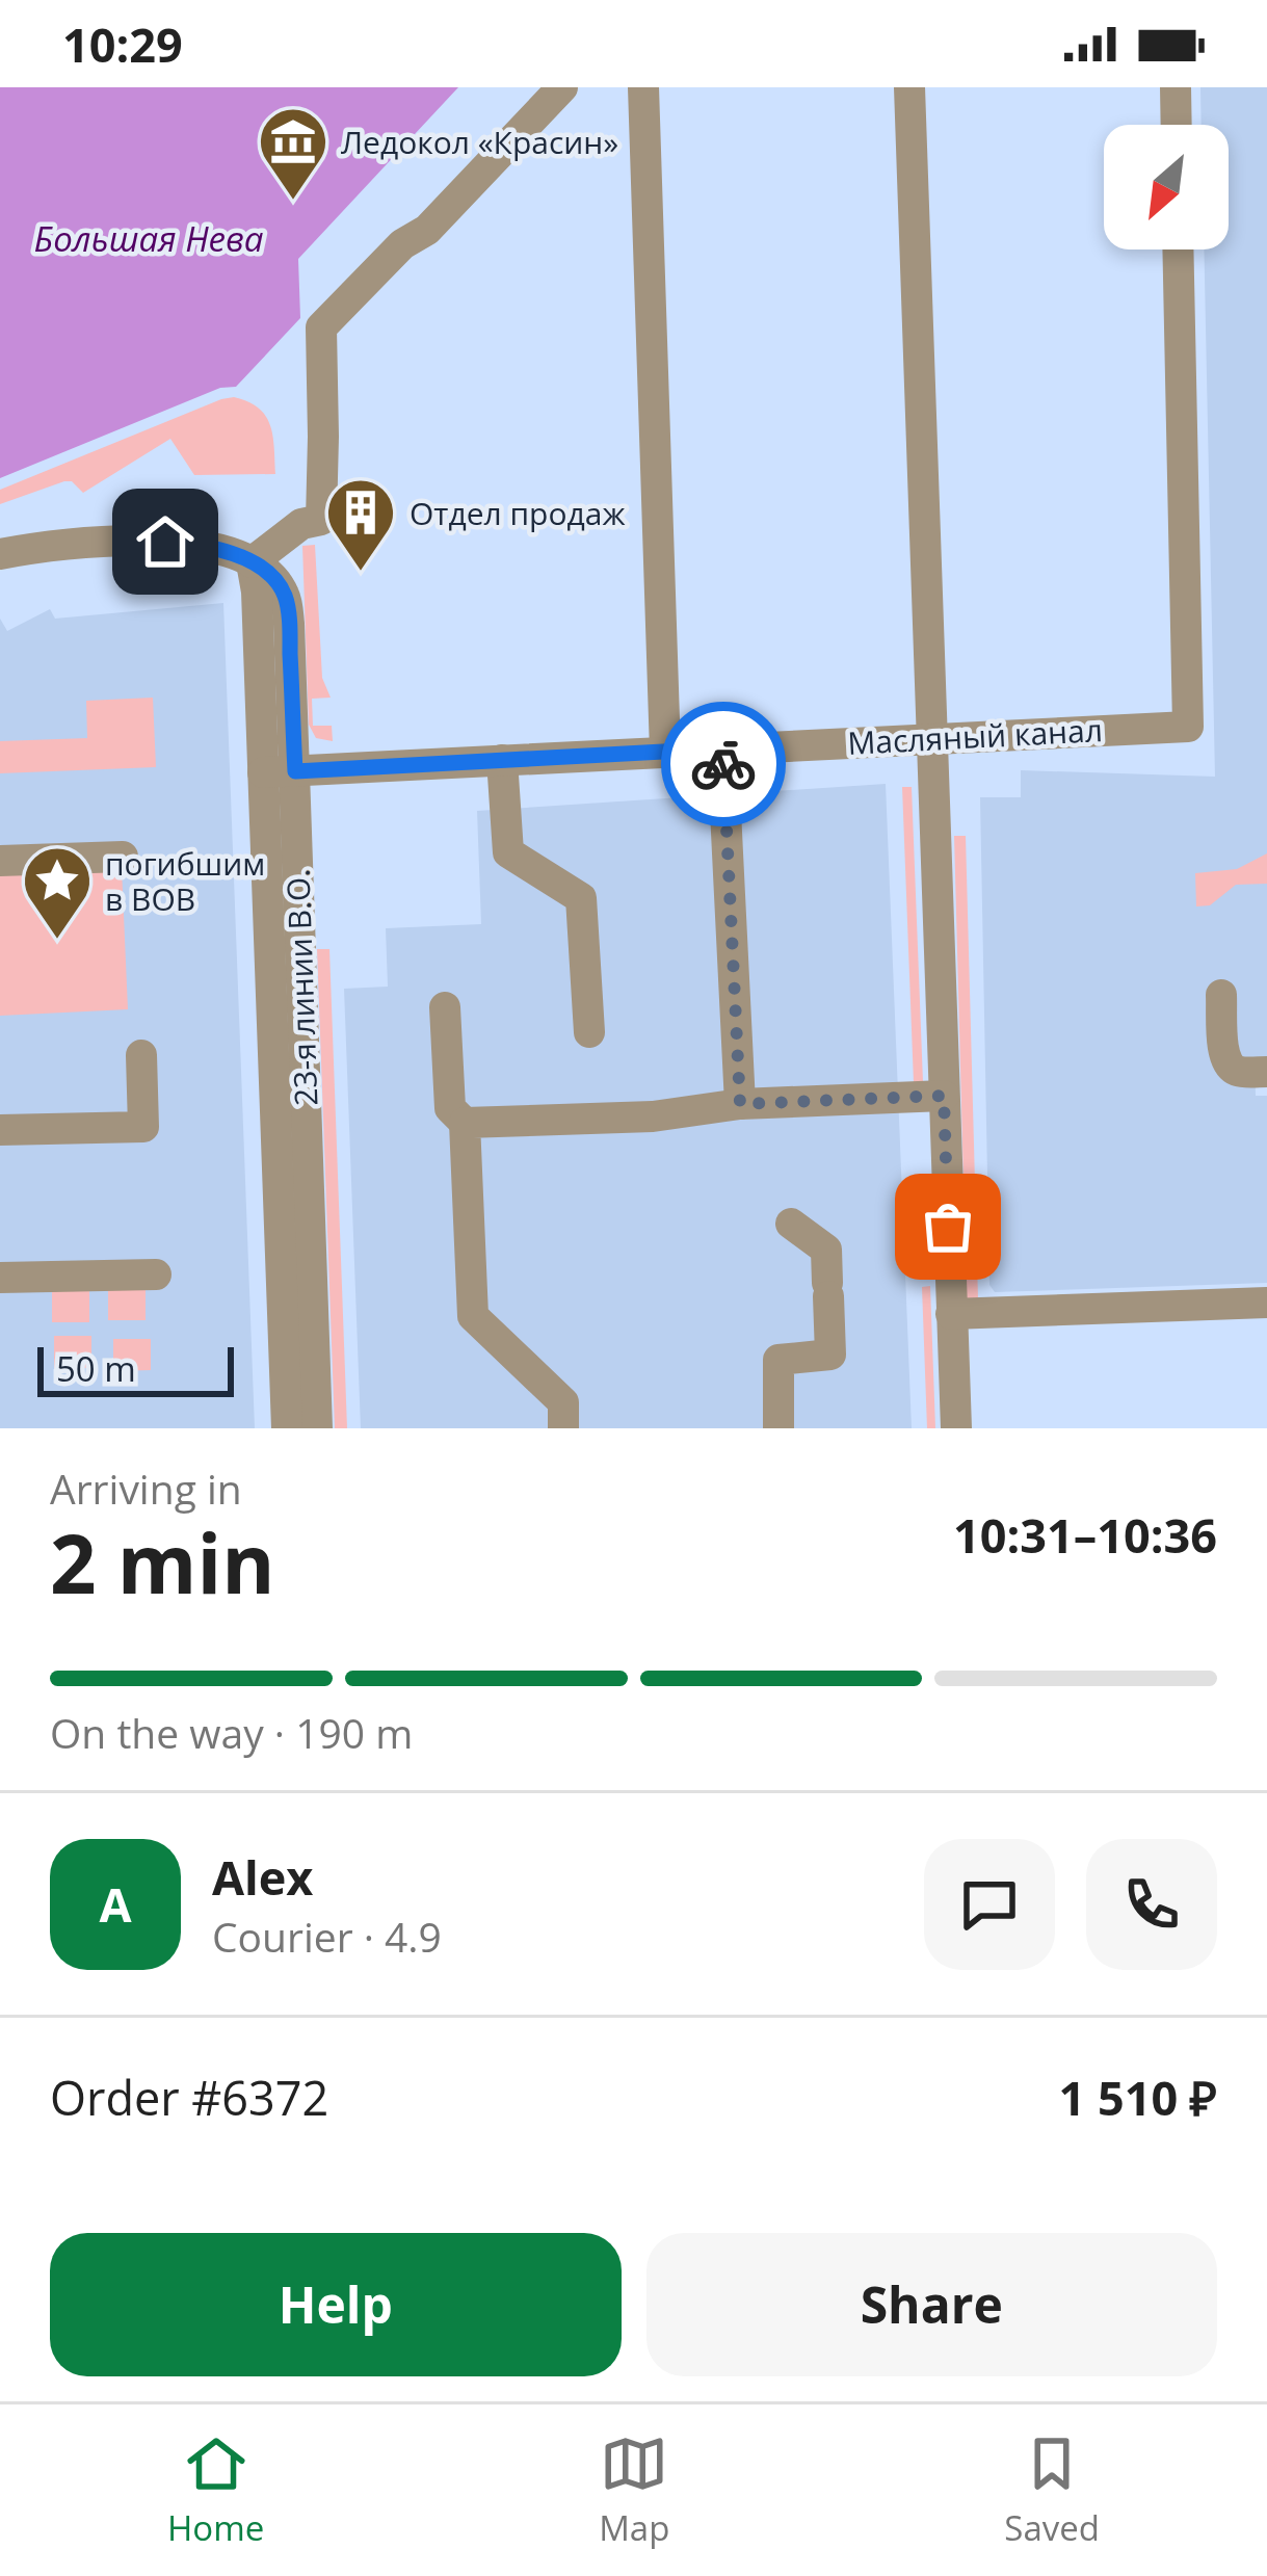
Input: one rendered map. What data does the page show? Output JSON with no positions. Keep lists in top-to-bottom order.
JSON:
{
  "streets": {
    "street": ["Масляный канал", "23-я линии В.О."]
  },
  "crossings": [
    ["Масляный канал", "23-я линии В.О."]
  ],
  "water": ["Большая Нева"],
  "places": {
    "museum": ["Ледокол «Красин»"],
    "building": ["Отдел продаж"],
    "place": ["погибшим в ВОВ"]
  },
  "scale_bar": "50 m",
  "north": "bottom left",
  "page": {
    "status": "10:29",
    "scale": "50 m",
    "heading": ["2 min", "Arriving in", "10:31–10:36"],
    "panel": [
      "Alex",
      "Courier · 4.9",
      "Order #6372",
      "1 510 ₽"
    ],
    "bar": "On the way · 190 m",
    "round": "A",
    "buttons": ["Help", "Share"],
    "tabs": ["Home", "Map", "Saved"]
  }
}
